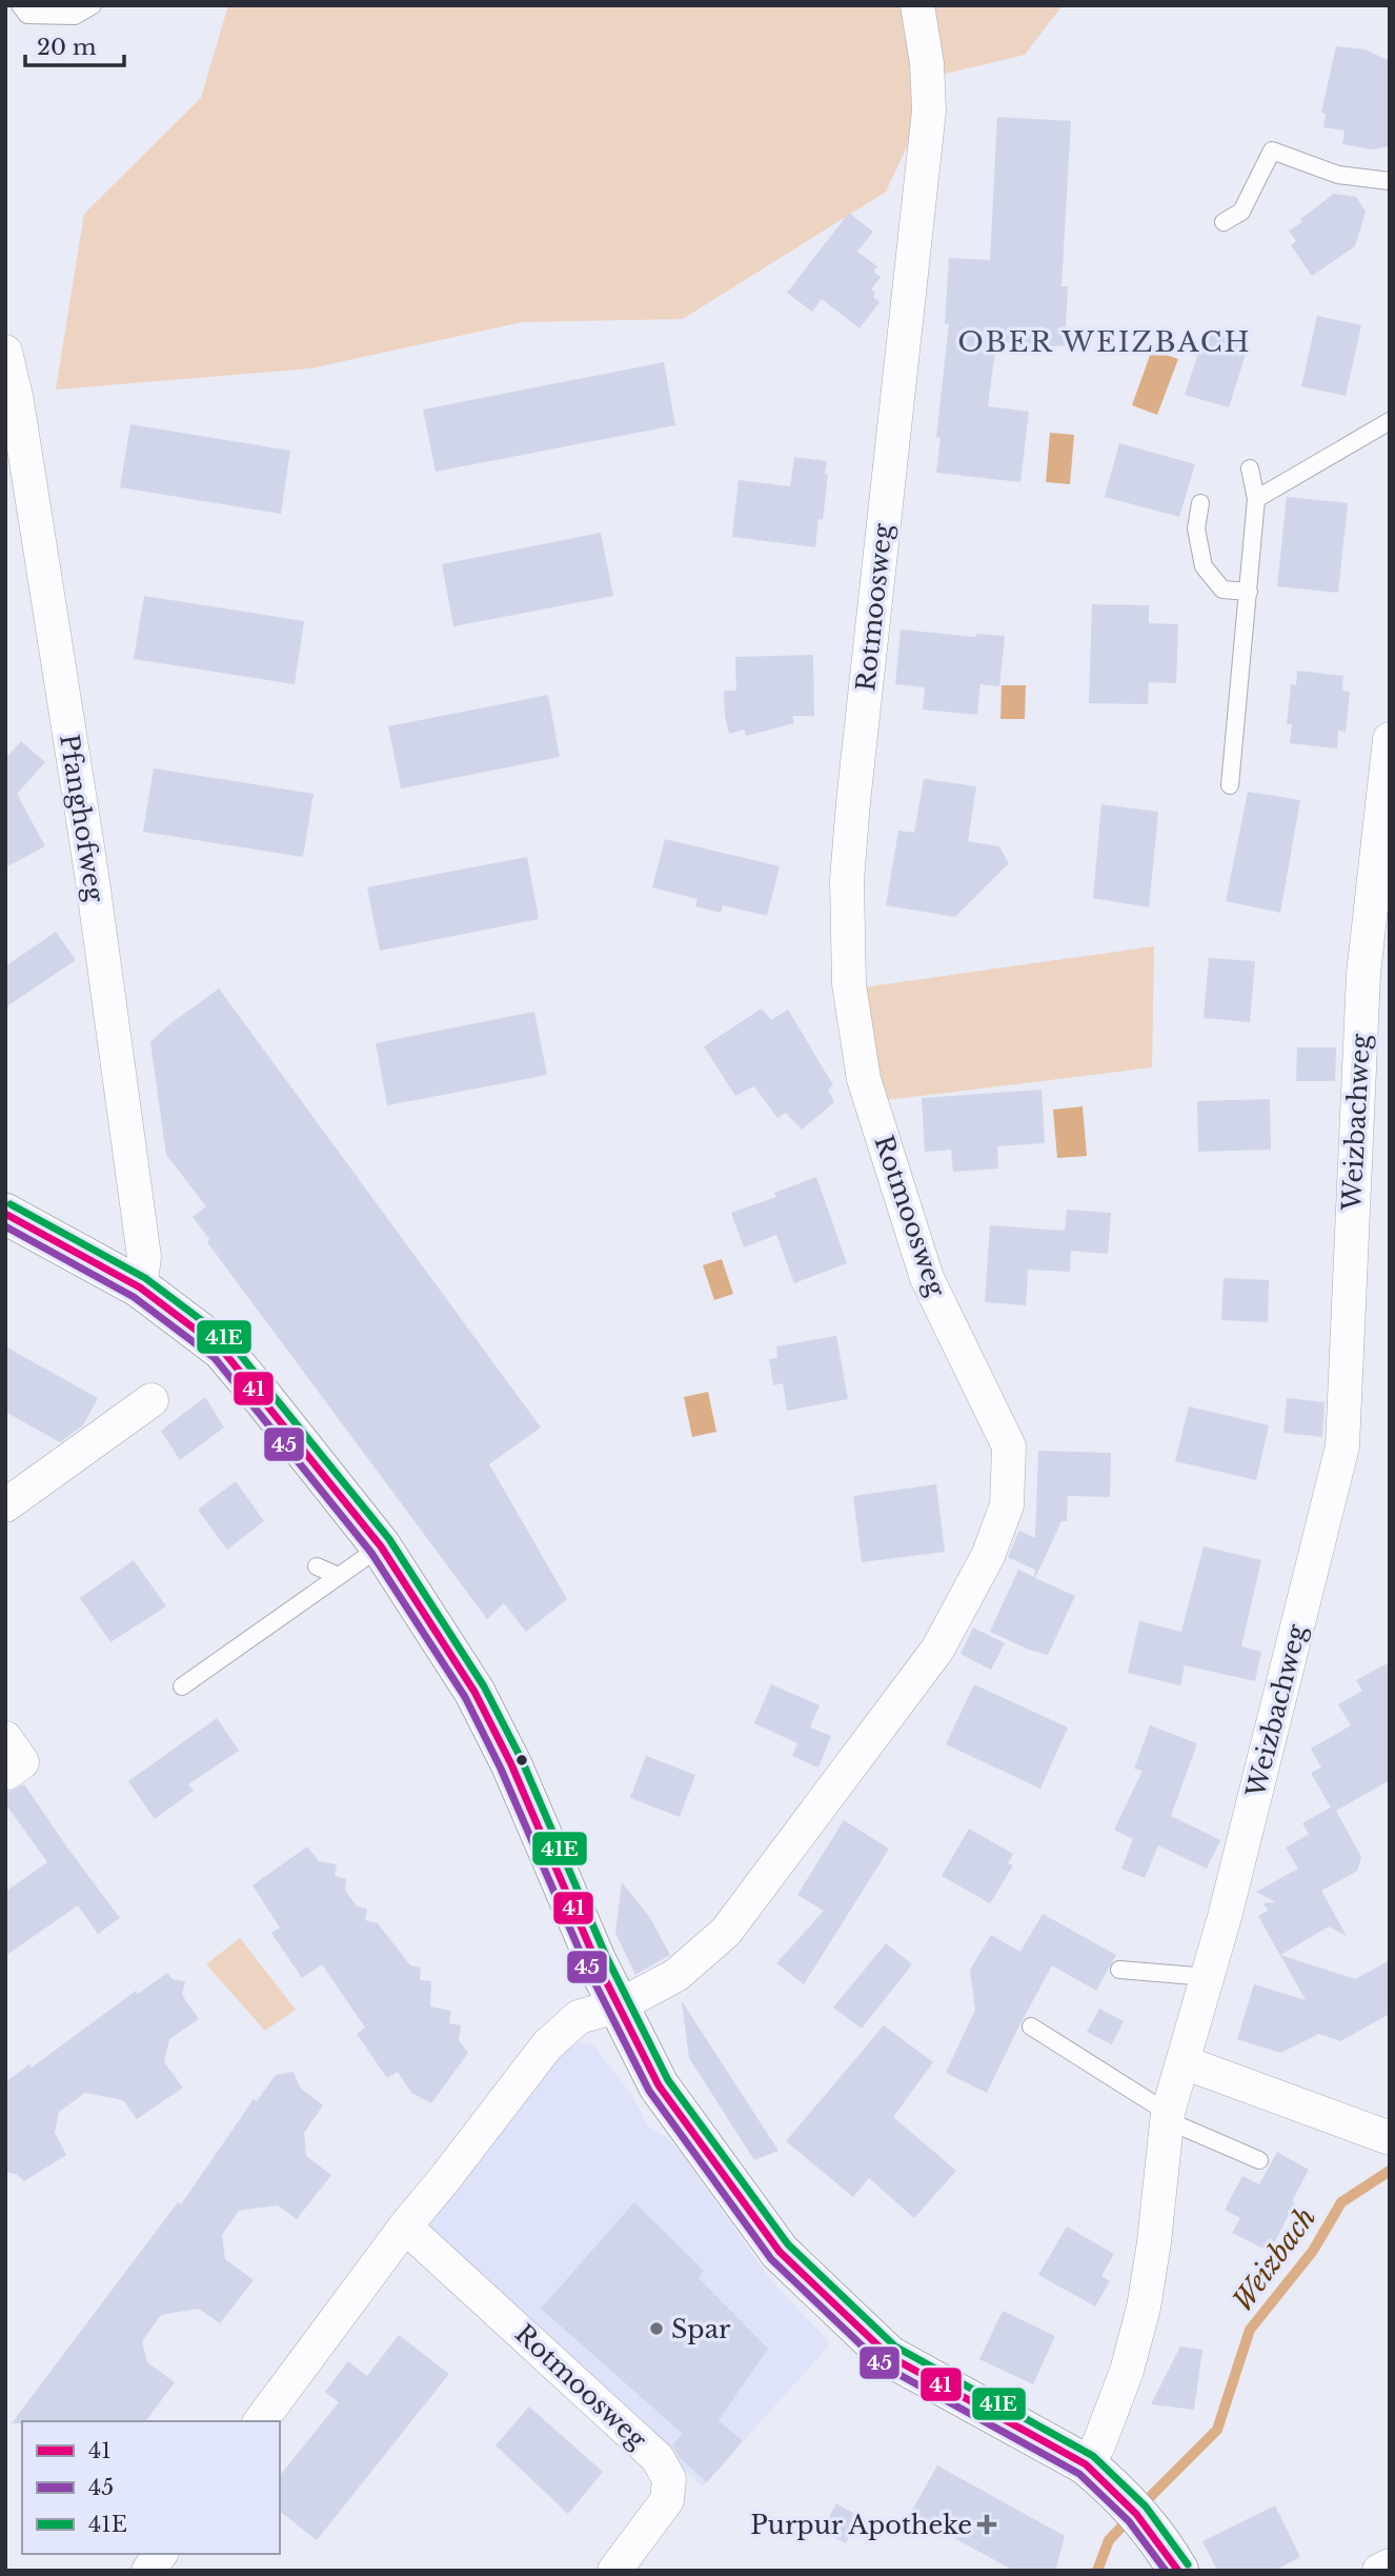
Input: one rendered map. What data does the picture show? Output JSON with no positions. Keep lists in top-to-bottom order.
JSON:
{
  "streets": {
    "street": ["Rotmoosweg", "Pfanghofweg", "Weizbachweg"]
  },
  "districts": ["OBER WEIZBACH"],
  "water": ["Weizbach"],
  "places": {
    "other": ["Spar"],
    "health": ["Purpur Apotheke"]
  },
  "lines": ["transit line 41E", "transit line 41", "transit line 45"],
  "legend": ["41", "45", "41E"],
  "scale_bar": "20 m"
}
